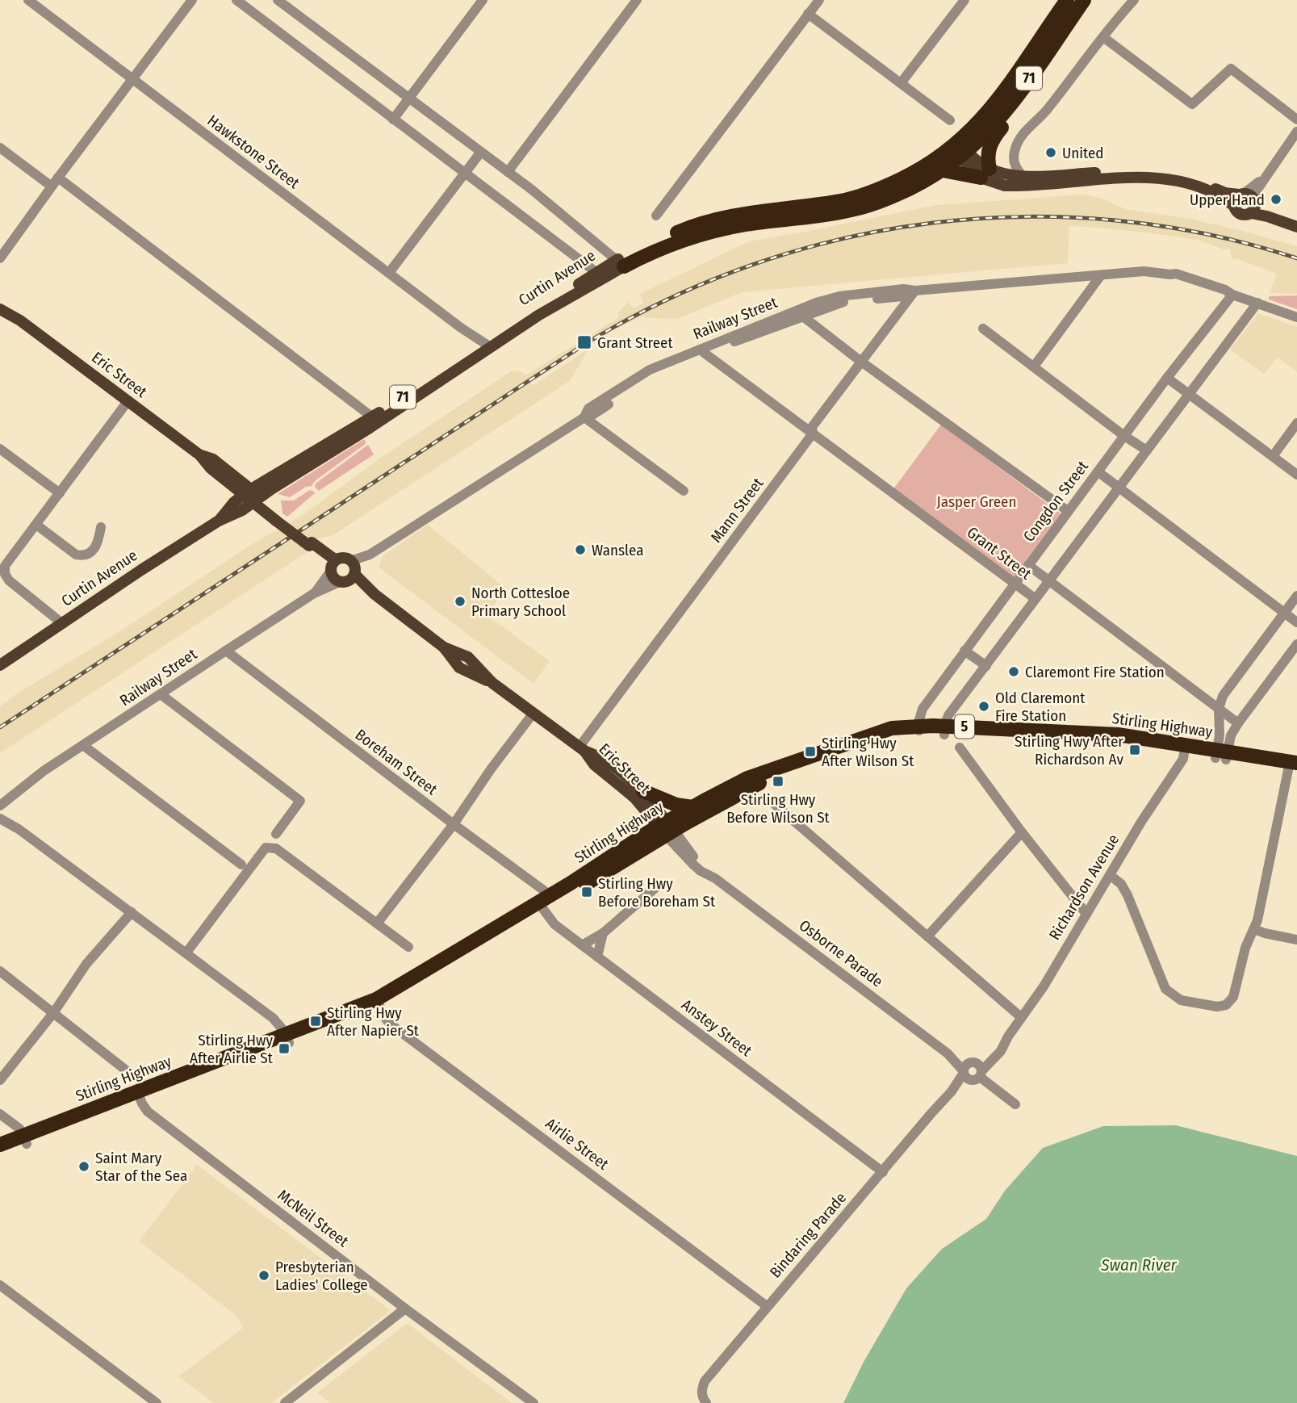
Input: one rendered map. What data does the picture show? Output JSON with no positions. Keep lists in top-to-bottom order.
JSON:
{
  "streets": {
    "highway": [
      "71",
      "Curtin Avenue",
      "Stirling Highway",
      "5"
    ],
    "main road": ["Eric Street"],
    "street": [
      "Hawkstone Street",
      "Railway Street",
      "Congdon Street",
      "Mann Street",
      "Grant Street",
      "Boreham Street",
      "Richardson Avenue",
      "Osborne Parade",
      "Anstey Street",
      "Airlie Street",
      "McNeil Street",
      "Bindaring Parade"
    ]
  },
  "crossings": [
    ["71", "Curtin Avenue"],
    ["Hawkstone Street", "Curtin Avenue"],
    ["Curtin Avenue", "Eric Street"],
    ["Railway Street", "Eric Street"],
    ["Railway Street", "Congdon Street"],
    ["Railway Street", "Mann Street"],
    ["Railway Street", "Grant Street"],
    ["Railway Street", "Boreham Street"],
    ["Eric Street", "Mann Street"],
    ["Eric Street", "Stirling Highway"],
    ["Eric Street", "Osborne Parade"],
    ["Congdon Street", "Grant Street"],
    ["Congdon Street", "Stirling Highway"],
    ["Mann Street", "Grant Street"],
    ["Stirling Highway", "Boreham Street"],
    ["Stirling Highway", "Richardson Avenue"],
    ["Stirling Highway", "Osborne Parade"],
    ["Stirling Highway", "Anstey Street"],
    ["Stirling Highway", "Airlie Street"],
    ["Stirling Highway", "McNeil Street"],
    ["Boreham Street", "Anstey Street"],
    ["Richardson Avenue", "Osborne Parade"],
    ["Richardson Avenue", "Bindaring Parade"],
    ["Osborne Parade", "Bindaring Parade"],
    ["Anstey Street", "Bindaring Parade"],
    ["Airlie Street", "Bindaring Parade"]
  ],
  "water": ["Swan River"],
  "parks": ["Jasper Green"],
  "places": {
    "other": [
      "United",
      "Upper Hand",
      "Wanslea",
      "North Cottesloe Primary School",
      "Claremont Fire Station",
      "Old Claremont Fire Station",
      "Saint Mary Star of the Sea",
      "Presbyterian Ladies' College"
    ],
    "transit": [
      "Grant Street",
      "Stirling Hwy After Richardson Av",
      "Stirling Hwy After Wilson St",
      "Stirling Hwy Before Wilson St",
      "Stirling Hwy Before Boreham St",
      "Stirling Hwy After Napier St",
      "Stirling Hwy After Airlie St"
    ]
  }
}
